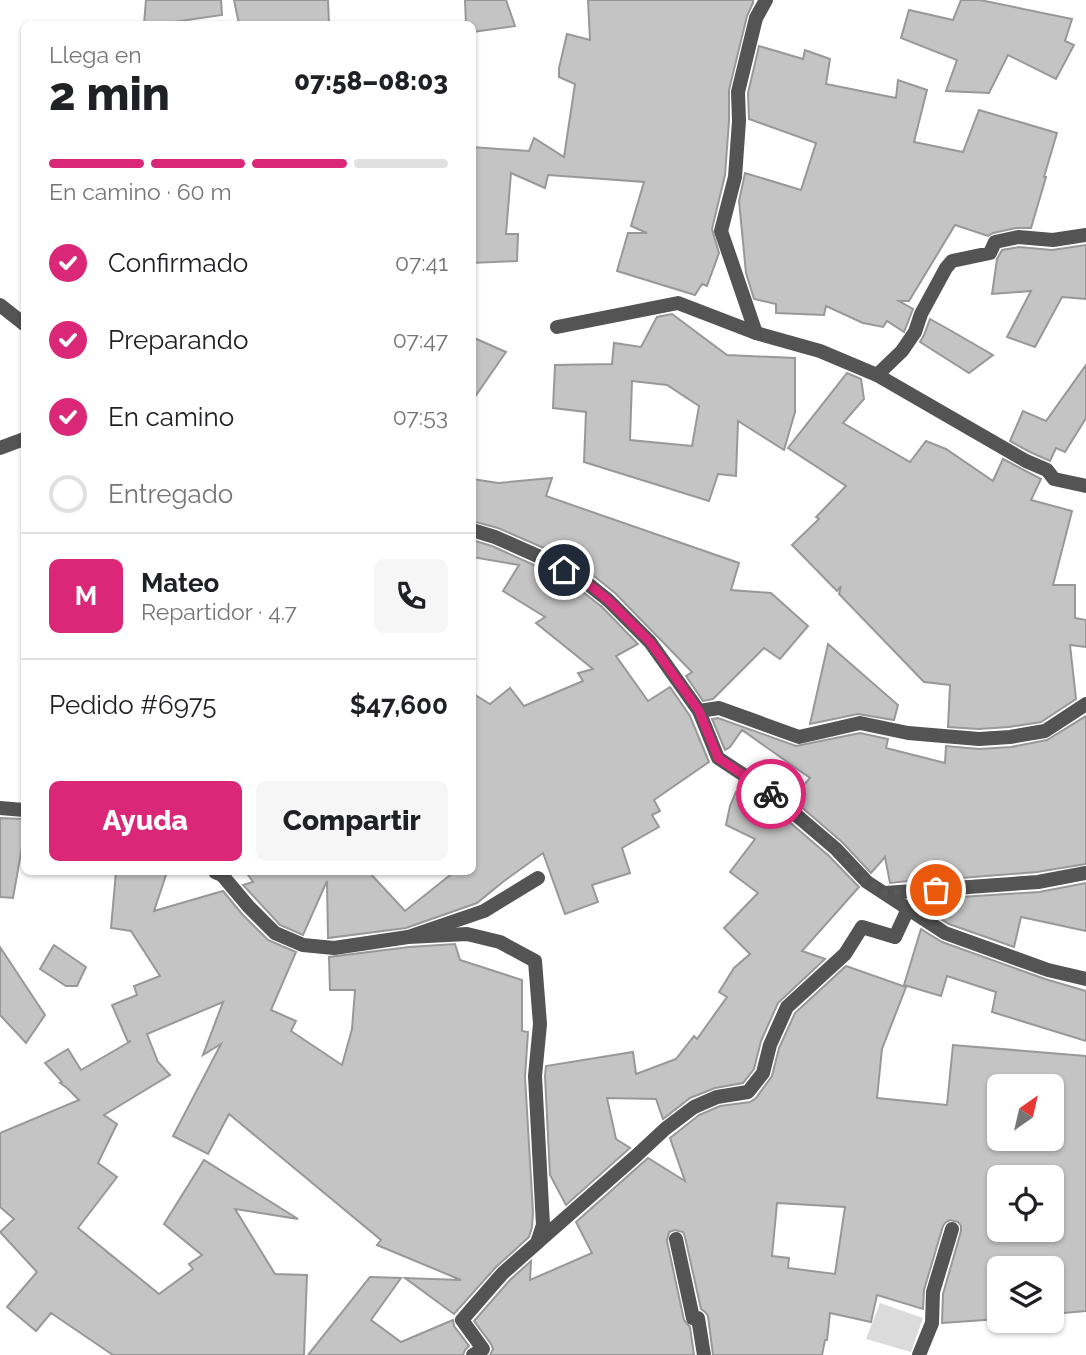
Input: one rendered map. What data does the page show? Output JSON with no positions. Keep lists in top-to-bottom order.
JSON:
{
  "north": "top right",
  "page": {
    "heading": ["2 min", "Llega en", "07:58–08:03"],
    "panel": [
      "Mateo",
      "Repartidor · 4.7",
      "Pedido #6975",
      "$47,600"
    ],
    "bar": "En camino · 60 m",
    "list": [
      ["Confirmado", "07:41"],
      ["Preparando", "07:47"],
      ["En camino", "07:53"],
      "Entregado"
    ],
    "round": "M",
    "buttons": ["Ayuda", "Compartir"]
  }
}
